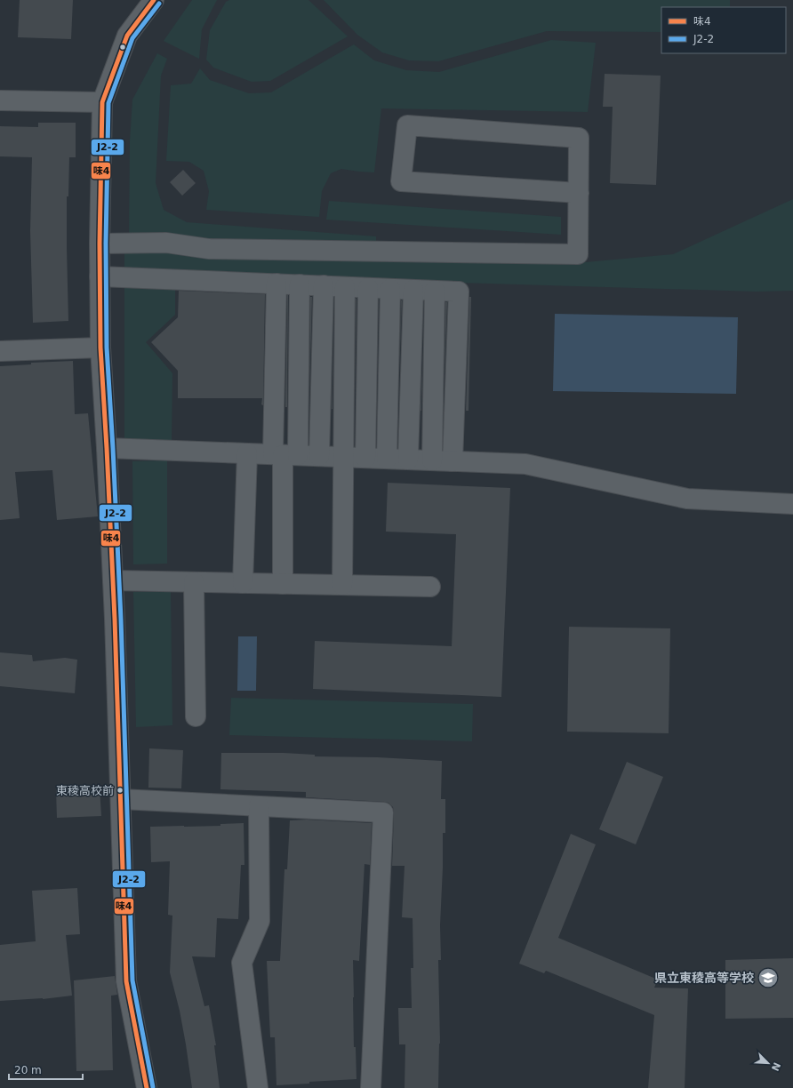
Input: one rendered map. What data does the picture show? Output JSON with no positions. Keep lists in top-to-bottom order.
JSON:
{
  "places": {
    "other": ["東稜高校前"],
    "school or university": ["県立東稜高等学校"]
  },
  "lines": ["transit line 味4", "transit line J2-2"],
  "legend": ["味4", "J2-2"],
  "scale_bar": "20 m",
  "north": "bottom right"
}
